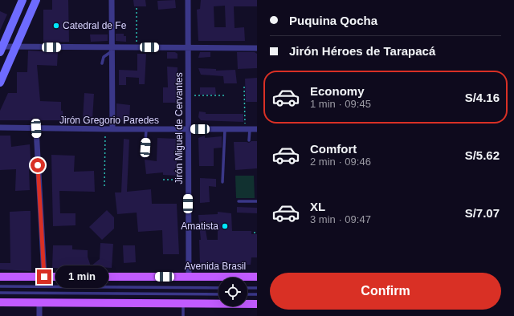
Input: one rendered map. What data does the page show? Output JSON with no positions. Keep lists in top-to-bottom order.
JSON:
{
  "streets": {
    "main road": ["Avenida Brasil"],
    "street": ["Jirón Gregorio Paredes", "Jirón Miguel de Cervantes"]
  },
  "crossings": [
    ["Jirón Gregorio Paredes", "Jirón Miguel de Cervantes"],
    ["Jirón Miguel de Cervantes", "Avenida Brasil"]
  ],
  "places": ["Catedral de Fe", "Amatista"],
  "page": {
    "banner": ["Puquina Qocha", "Jirón Héroes de Tarapacá"],
    "list": [
      {
        "name": "Economy",
        "note": "1 min · 09:45",
        "value": "S/4.16"
      },
      {
        "name": "Comfort",
        "note": "2 min · 09:46",
        "value": "S/5.62"
      },
      {
        "name": "XL",
        "note": "3 min · 09:47",
        "value": "S/7.07"
      }
    ],
    "bubble": "1 min",
    "buttons": "Confirm"
  }
}
